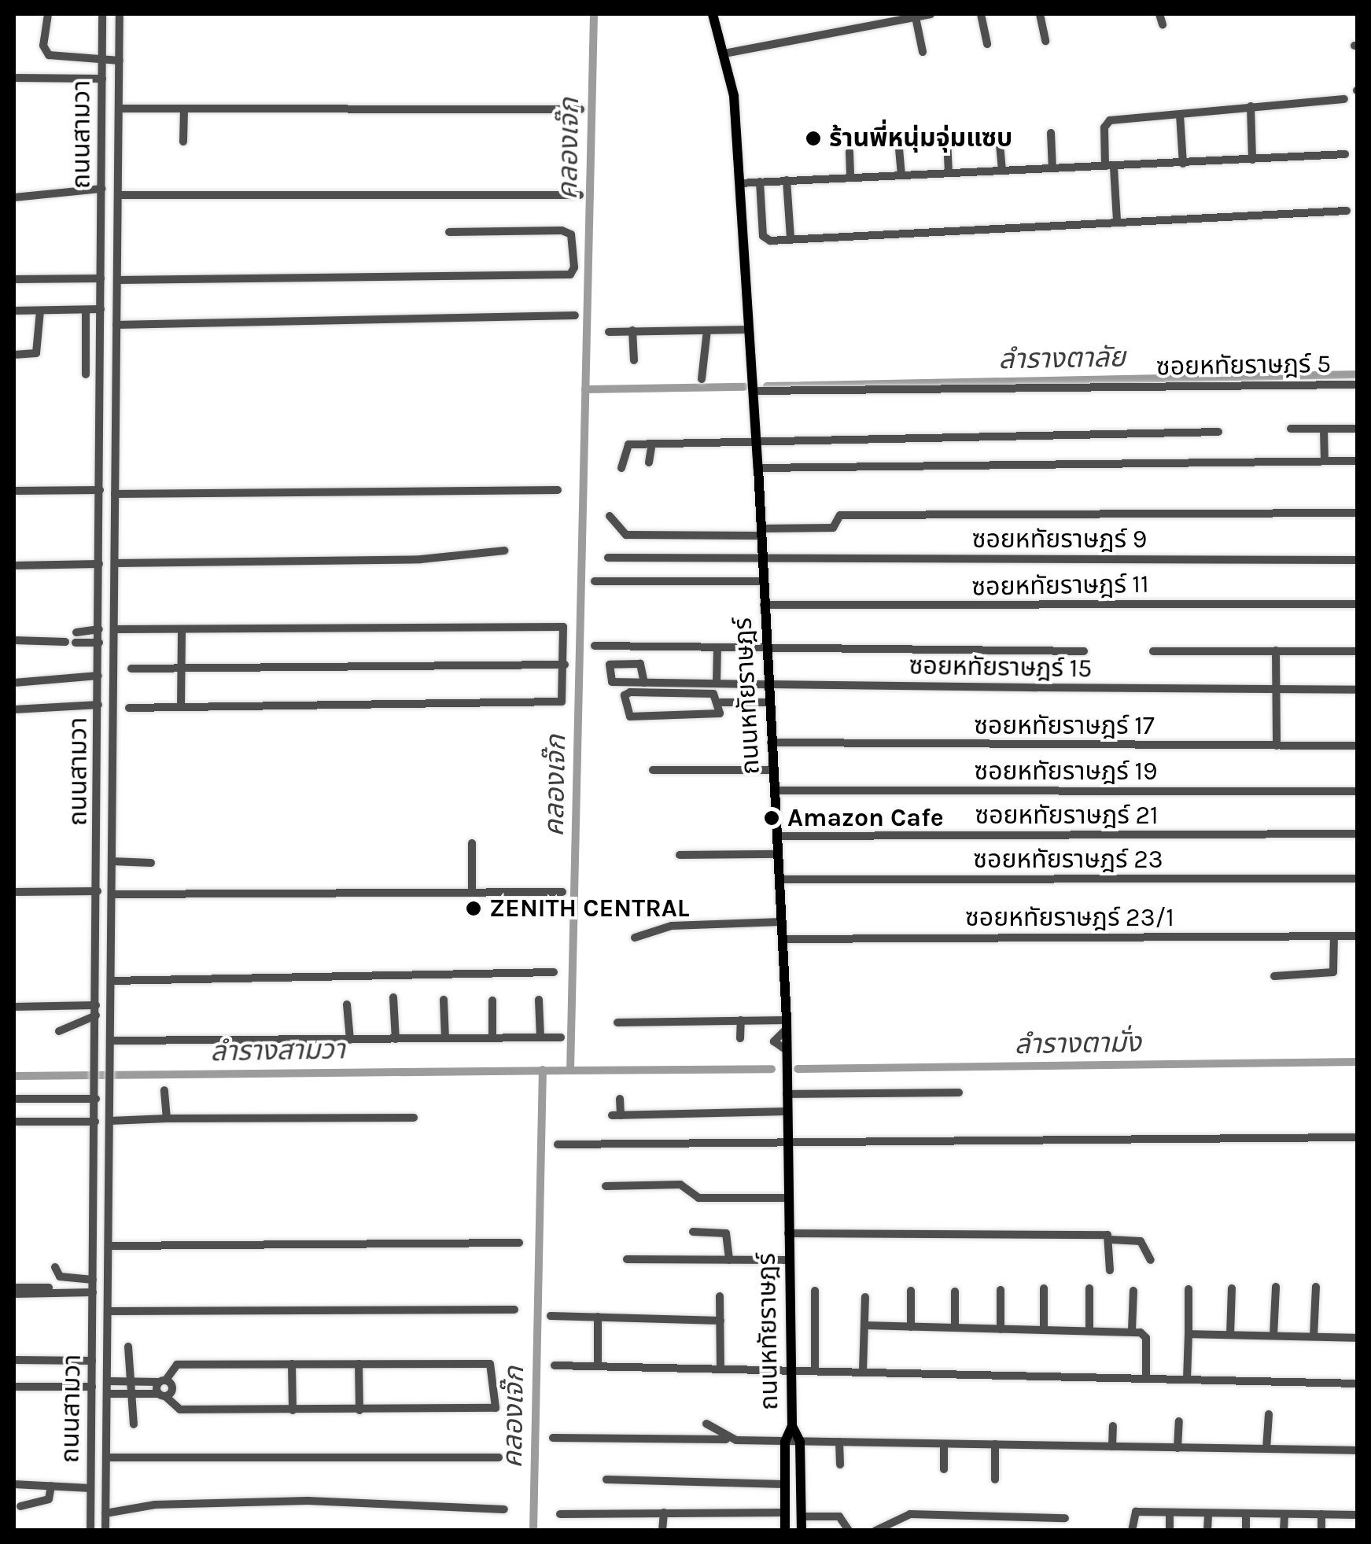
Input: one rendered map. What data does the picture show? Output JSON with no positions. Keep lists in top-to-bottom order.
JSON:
{
  "streets": {
    "main road": ["ถนนหทัยราษฎร์"],
    "street": [
      "ถนนสามวา",
      "ซอยหทัยราษฎร์ 5",
      "ซอยหทัยราษฎร์ 9",
      "ซอยหทัยราษฎร์ 11",
      "ซอยหทัยราษฎร์ 15",
      "ซอยหทัยราษฎร์ 17",
      "ซอยหทัยราษฎร์ 19",
      "ซอยหทัยราษฎร์ 21",
      "ซอยหทัยราษฎร์ 23",
      "ซอยหทัยราษฎร์ 23/1"
    ]
  },
  "crossings": [
    ["ซอยหทัยราษฎร์ 5", "ถนนหทัยราษฎร์"],
    ["ซอยหทัยราษฎร์ 9", "ถนนหทัยราษฎร์"],
    ["ซอยหทัยราษฎร์ 11", "ถนนหทัยราษฎร์"],
    ["ซอยหทัยราษฎร์ 15", "ถนนหทัยราษฎร์"],
    ["ถนนหทัยราษฎร์", "ซอยหทัยราษฎร์ 17"],
    ["ถนนหทัยราษฎร์", "ซอยหทัยราษฎร์ 19"],
    ["ถนนหทัยราษฎร์", "ซอยหทัยราษฎร์ 21"],
    ["ถนนหทัยราษฎร์", "ซอยหทัยราษฎร์ 23"],
    ["ถนนหทัยราษฎร์", "ซอยหทัยราษฎร์ 23/1"]
  ],
  "water": [
    "คลองเจ๊ก",
    "ลำรางตาลัย",
    "ลำรางตามั่ง",
    "ลำรางสามวา"
  ],
  "places": ["ร้านพี่หนุ่มจุ่มแซบ", "Amazon Cafe", "ZENITH CENTRAL"]
}
